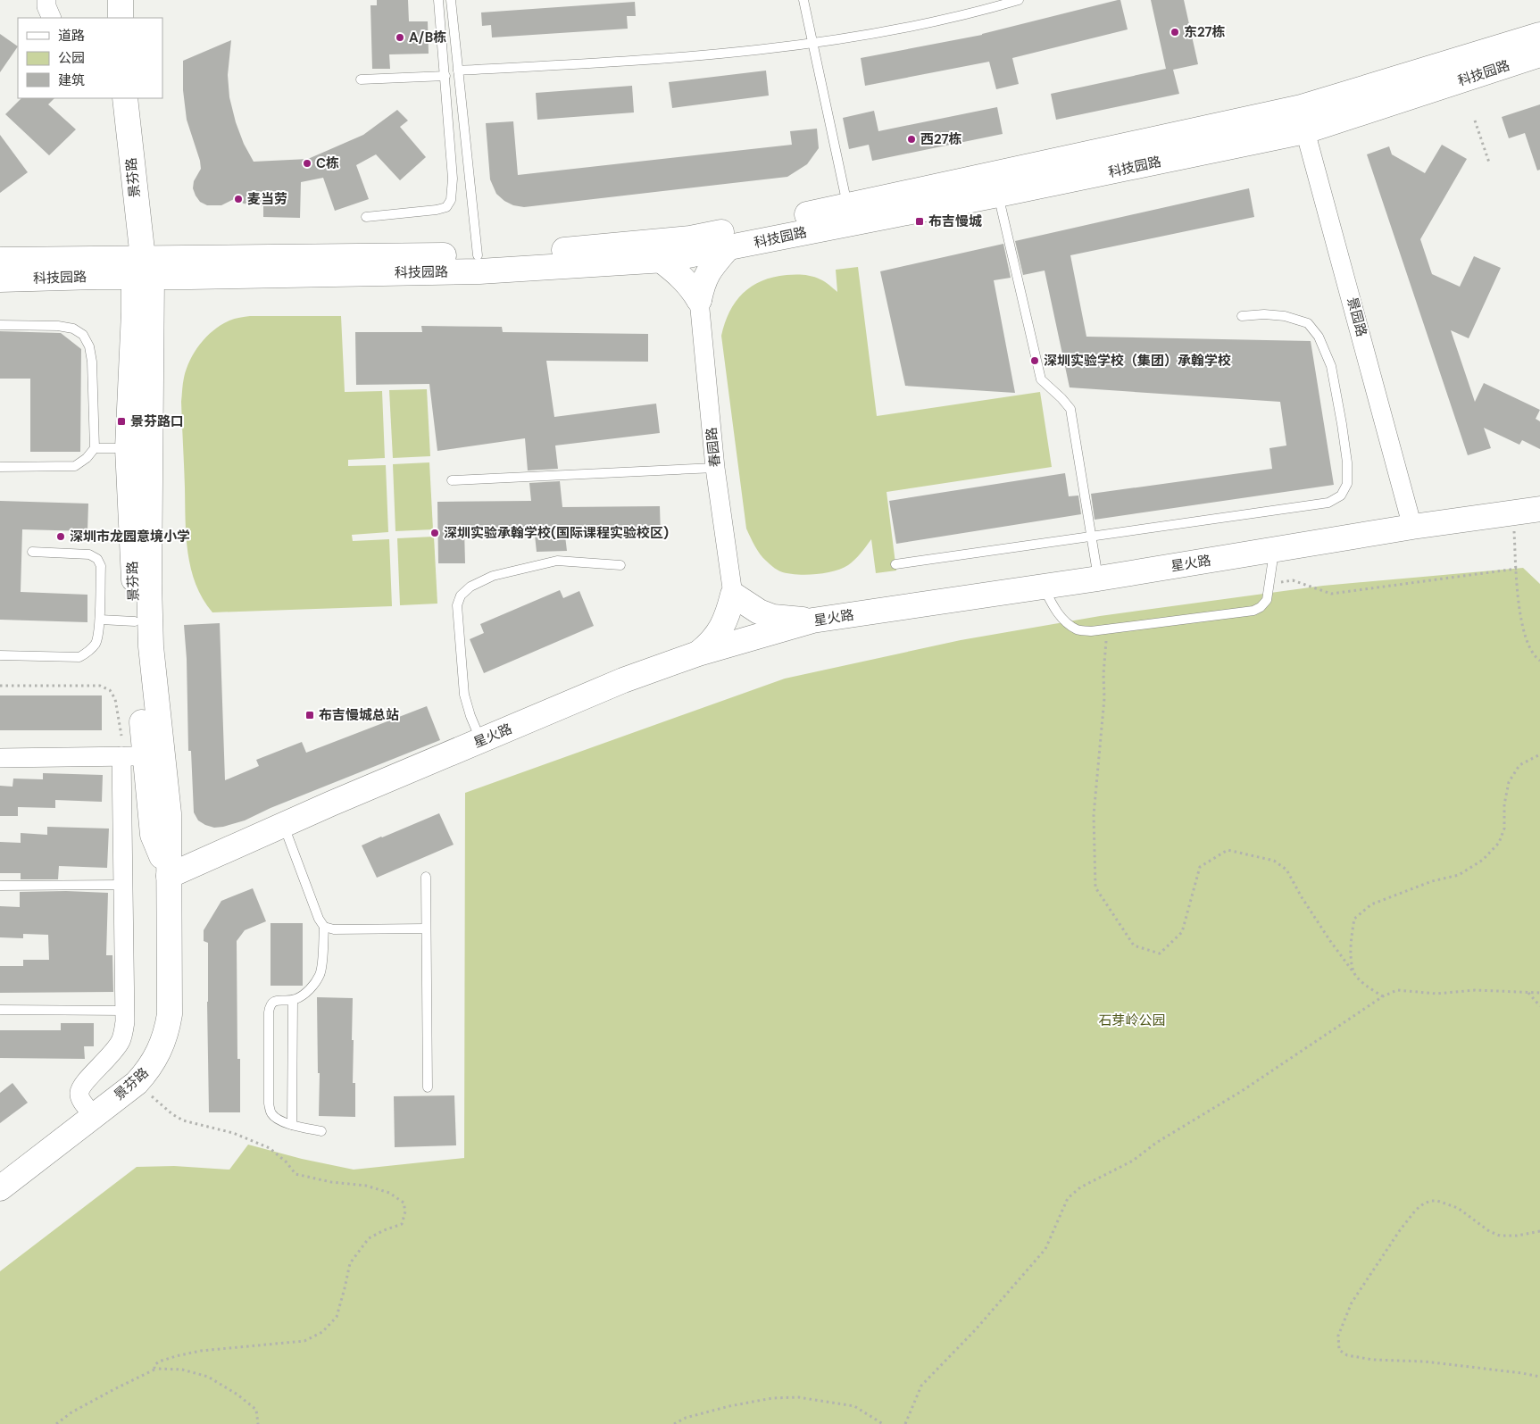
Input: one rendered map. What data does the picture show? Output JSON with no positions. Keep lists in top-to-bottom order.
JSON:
{
  "streets": {
    "street": [
      "科技园路",
      "景芬路",
      "景园路",
      "春园路",
      "星火路"
    ]
  },
  "crossings": [
    ["科技园路", "景芬路"],
    ["科技园路", "景园路"],
    ["科技园路", "春园路"],
    ["景芬路", "星火路"],
    ["景园路", "星火路"],
    ["春园路", "星火路"]
  ],
  "parks": ["石芽岭公园"],
  "places": {
    "other": [
      "东27栋",
      "A/B栋",
      "西27栋",
      "C栋",
      "麦当劳",
      "深圳实验学校（集团）承翰学校",
      "深圳实验承翰学校(国际课程实验校区)",
      "深圳市龙园意境小学"
    ],
    "transit": ["布吉慢城", "景芬路口", "布吉慢城总站"]
  },
  "legend": ["道路", "公园", "建筑"]
}
